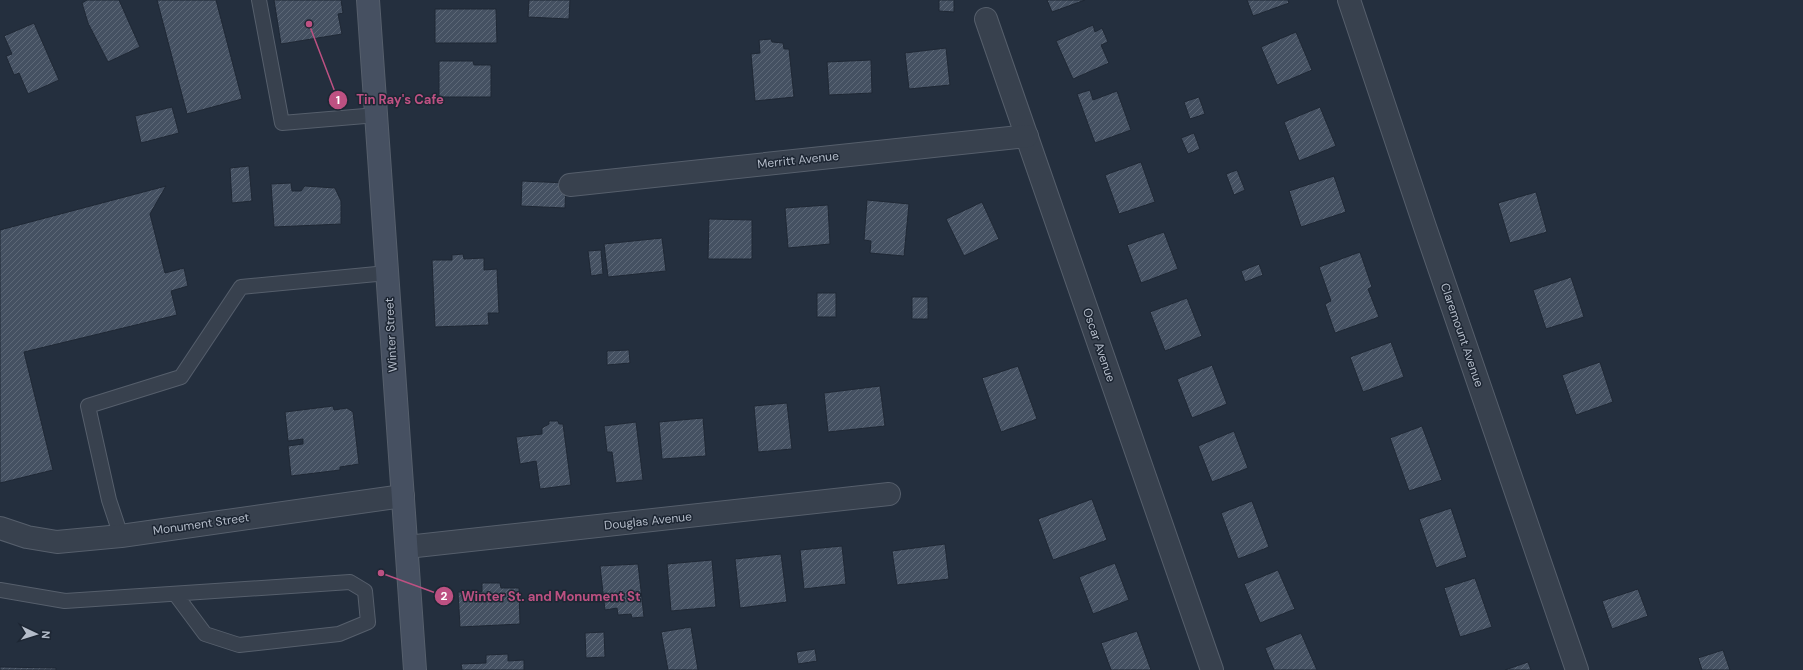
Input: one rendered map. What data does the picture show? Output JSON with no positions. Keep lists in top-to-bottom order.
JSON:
{
  "streets": {
    "main road": ["Winter Street"],
    "street": [
      "Merritt Avenue",
      "Claremount Avenue",
      "Oscar Avenue",
      "Douglas Avenue",
      "Monument Street"
    ]
  },
  "crossings": [
    ["Merritt Avenue", "Oscar Avenue"],
    ["Winter Street", "Douglas Avenue"],
    ["Winter Street", "Monument Street"]
  ],
  "places": ["Tin Ray's Cafe", "Winter St. and Monument St"],
  "north": "right"
}
